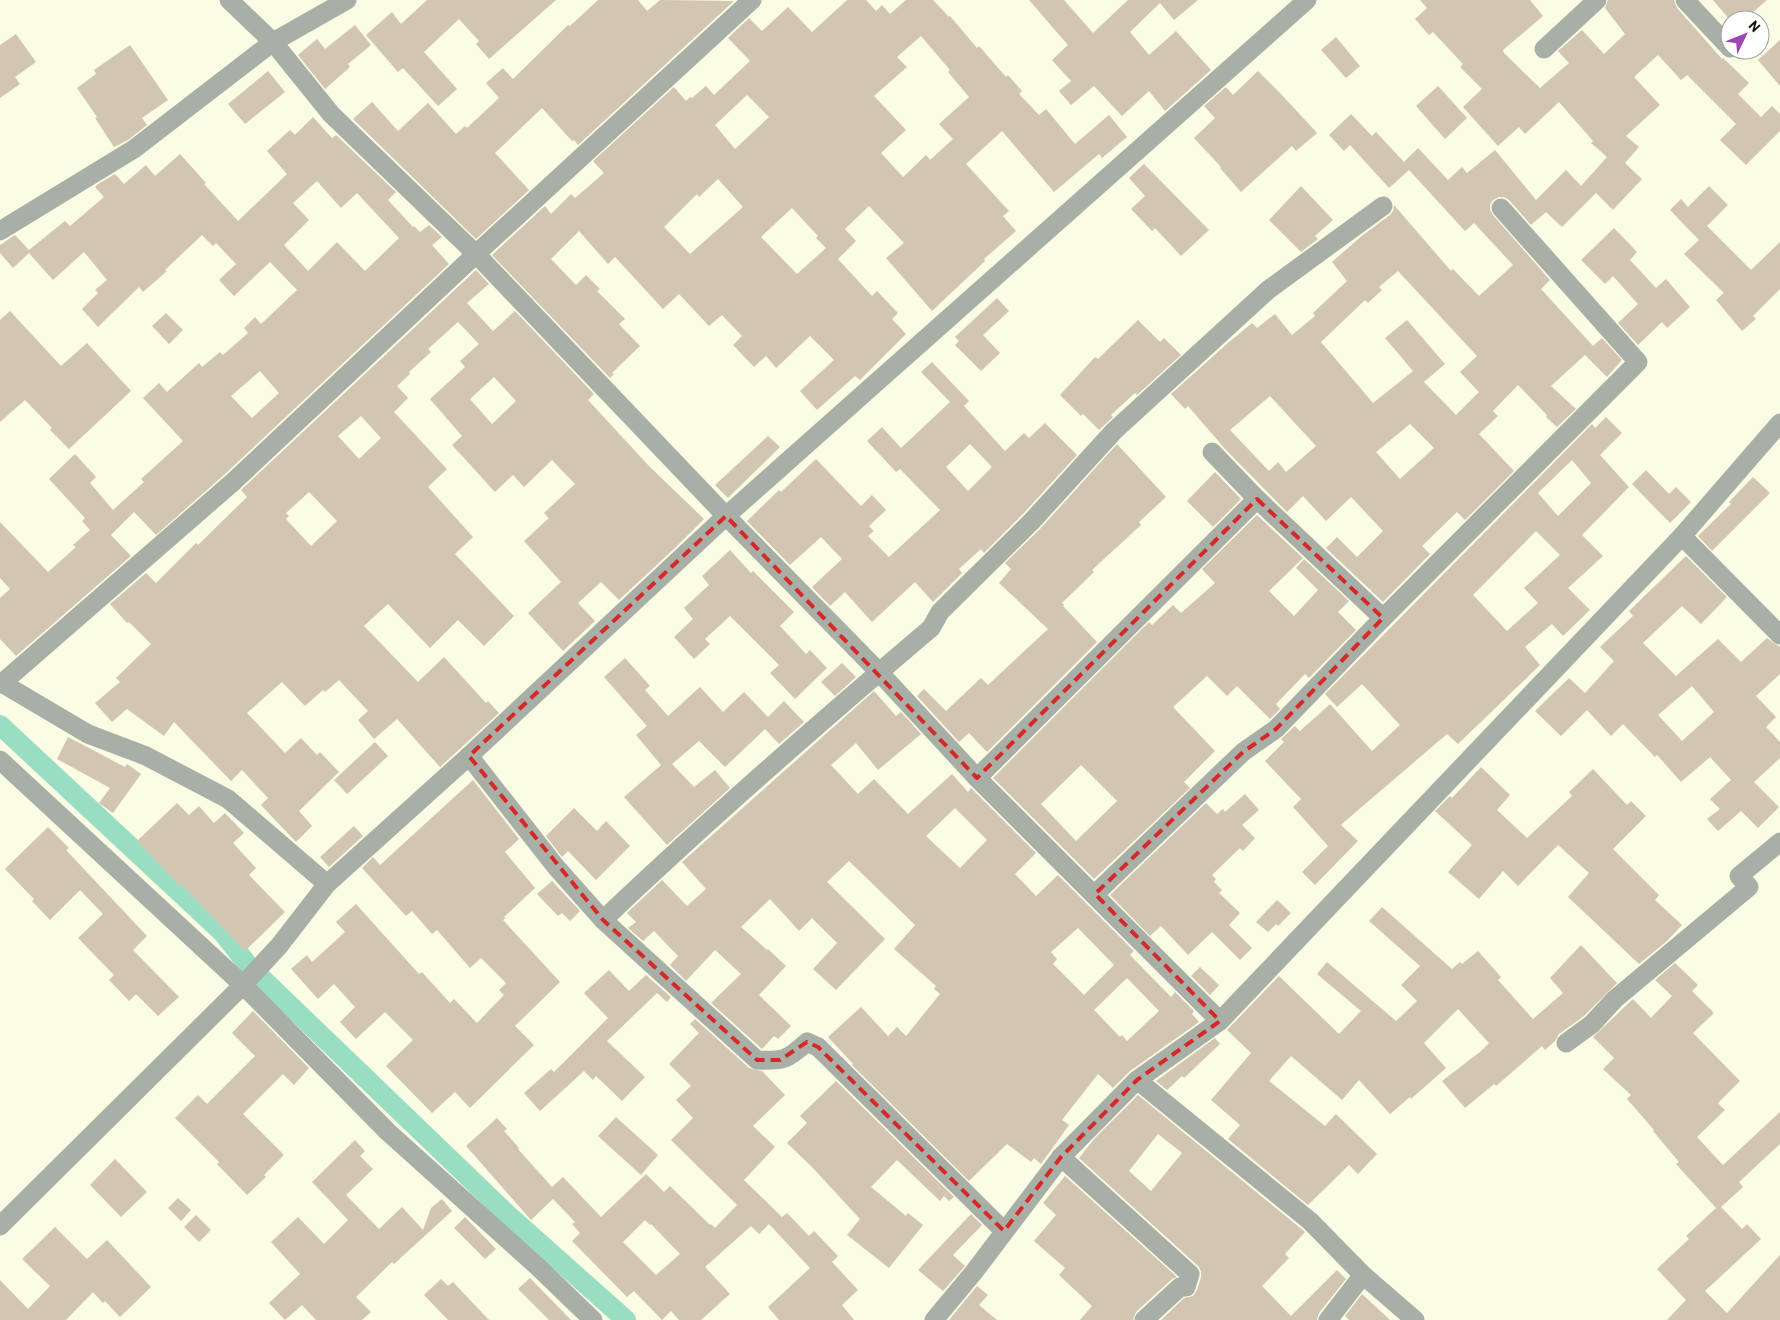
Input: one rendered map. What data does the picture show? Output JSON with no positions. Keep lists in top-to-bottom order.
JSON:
{
  "north": "top right"
}
